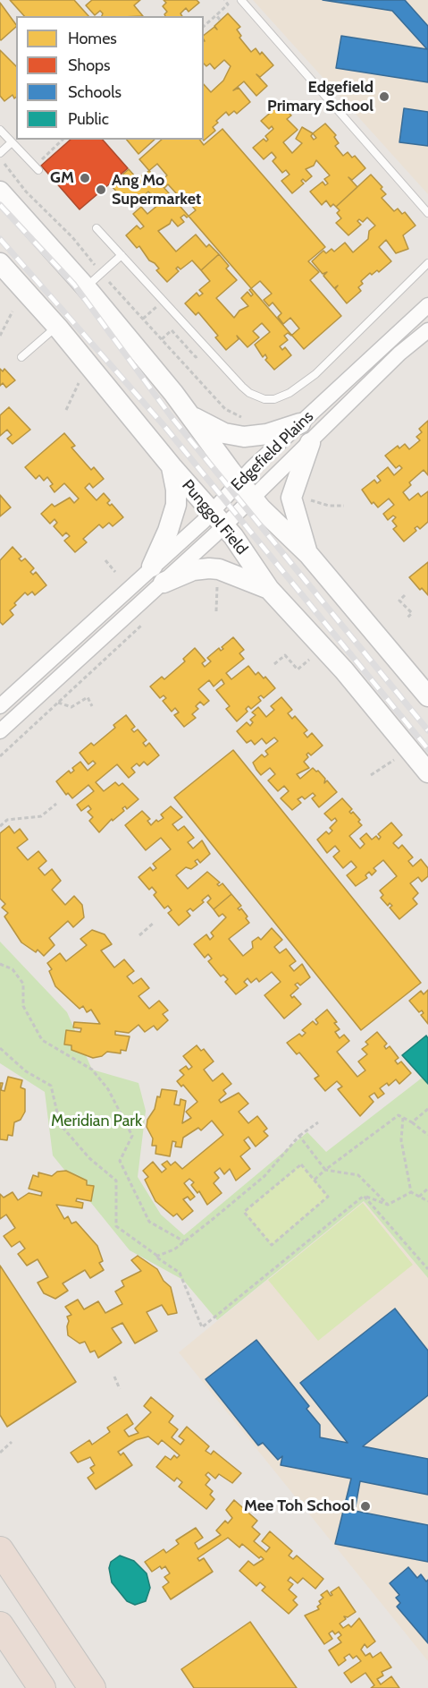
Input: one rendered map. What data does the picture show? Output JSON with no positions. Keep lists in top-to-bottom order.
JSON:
{
  "streets": {
    "street": ["Edgefield Plains", "Punggol Field"]
  },
  "crossings": [
    ["Edgefield Plains", "Punggol Field"]
  ],
  "parks": ["Meridian Park"],
  "places": [
    "Edgefield Primary School",
    "GM",
    "Ang Mo Supermarket",
    "Mee Toh School"
  ],
  "legend": [
    "Homes",
    "Shops",
    "Schools",
    "Public"
  ]
}
